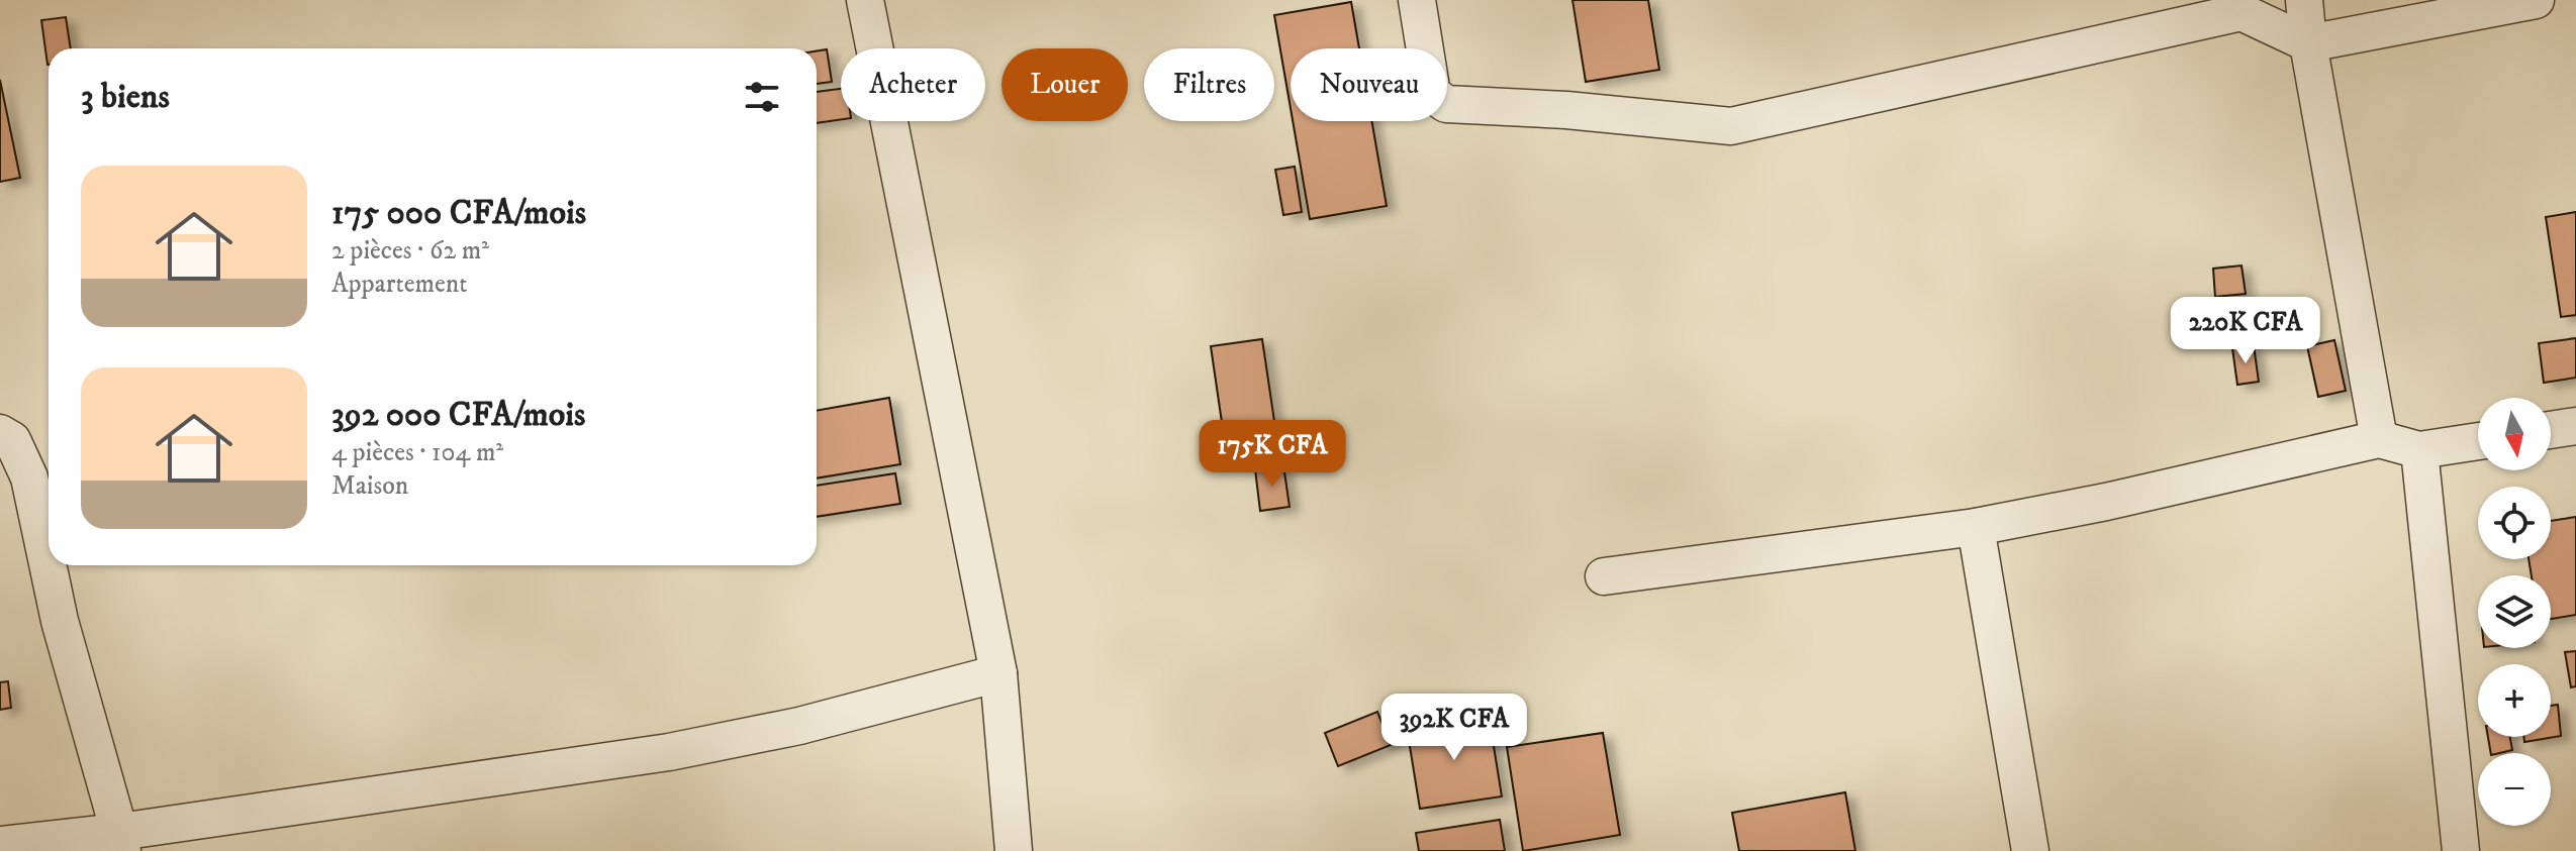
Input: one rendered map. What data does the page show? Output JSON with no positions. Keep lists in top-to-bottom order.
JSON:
{
  "north": "bottom",
  "page": {
    "chip": [
      "Acheter",
      "Louer",
      "Filtres",
      "Nouveau"
    ],
    "heading": "3 biens",
    "list": [
      {
        "name": "175 000 CFA/mois",
        "note": "2 pièces · 62 m² · Appartement"
      },
      {
        "name": "392 000 CFA/mois",
        "note": "4 pièces · 104 m² · Maison"
      }
    ],
    "price": ["220K CFA", "175K CFA", "392K CFA"],
    "map_buttons": ["+", "−"]
  }
}
